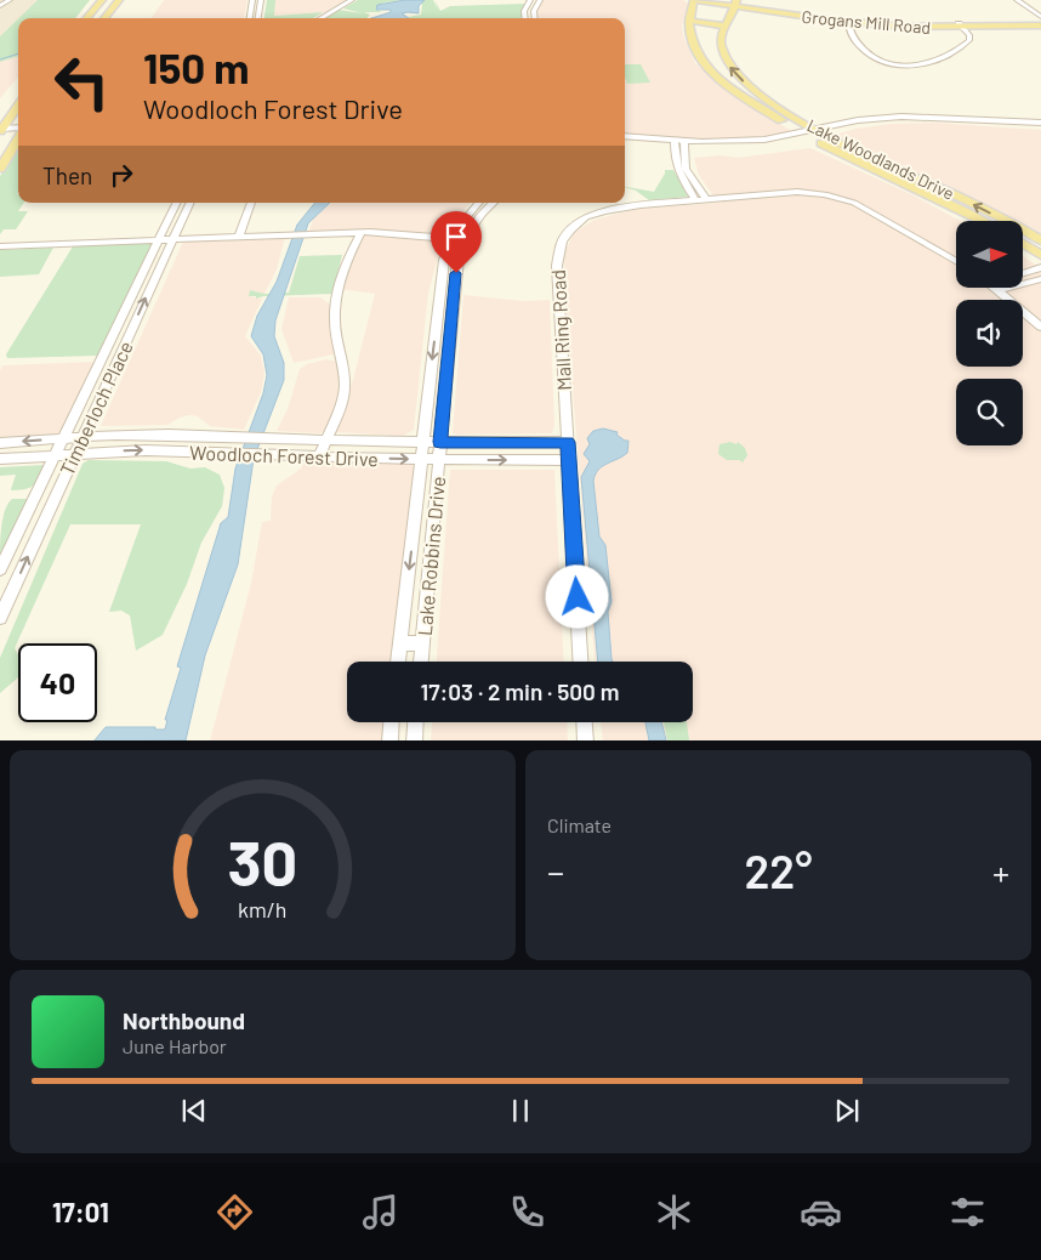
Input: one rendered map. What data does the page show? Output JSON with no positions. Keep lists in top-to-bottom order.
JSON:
{
  "streets": {
    "main road": ["Grogans Mill Road", "Lake Woodlands Drive"],
    "street": [
      "Mall Ring Road",
      "Timberloch Place",
      "Woodloch Forest Drive",
      "Lake Robbins Drive"
    ]
  },
  "crossings": [
    ["Mall Ring Road", "Woodloch Forest Drive"],
    ["Timberloch Place", "Woodloch Forest Drive"],
    ["Woodloch Forest Drive", "Lake Robbins Drive"]
  ],
  "north": "right",
  "page": {
    "turn": ["150 m", "Woodloch Forest Drive"],
    "then": "Then",
    "limit": "40",
    "trip": "17:03 · 2 min · 500 m",
    "tile": "Climate",
    "heat": ["−", "22°", "+"],
    "song": ["Northbound", "June Harbor"],
    "tabs": "17:01",
    "gauge": ["30", "km/h"]
  }
}
